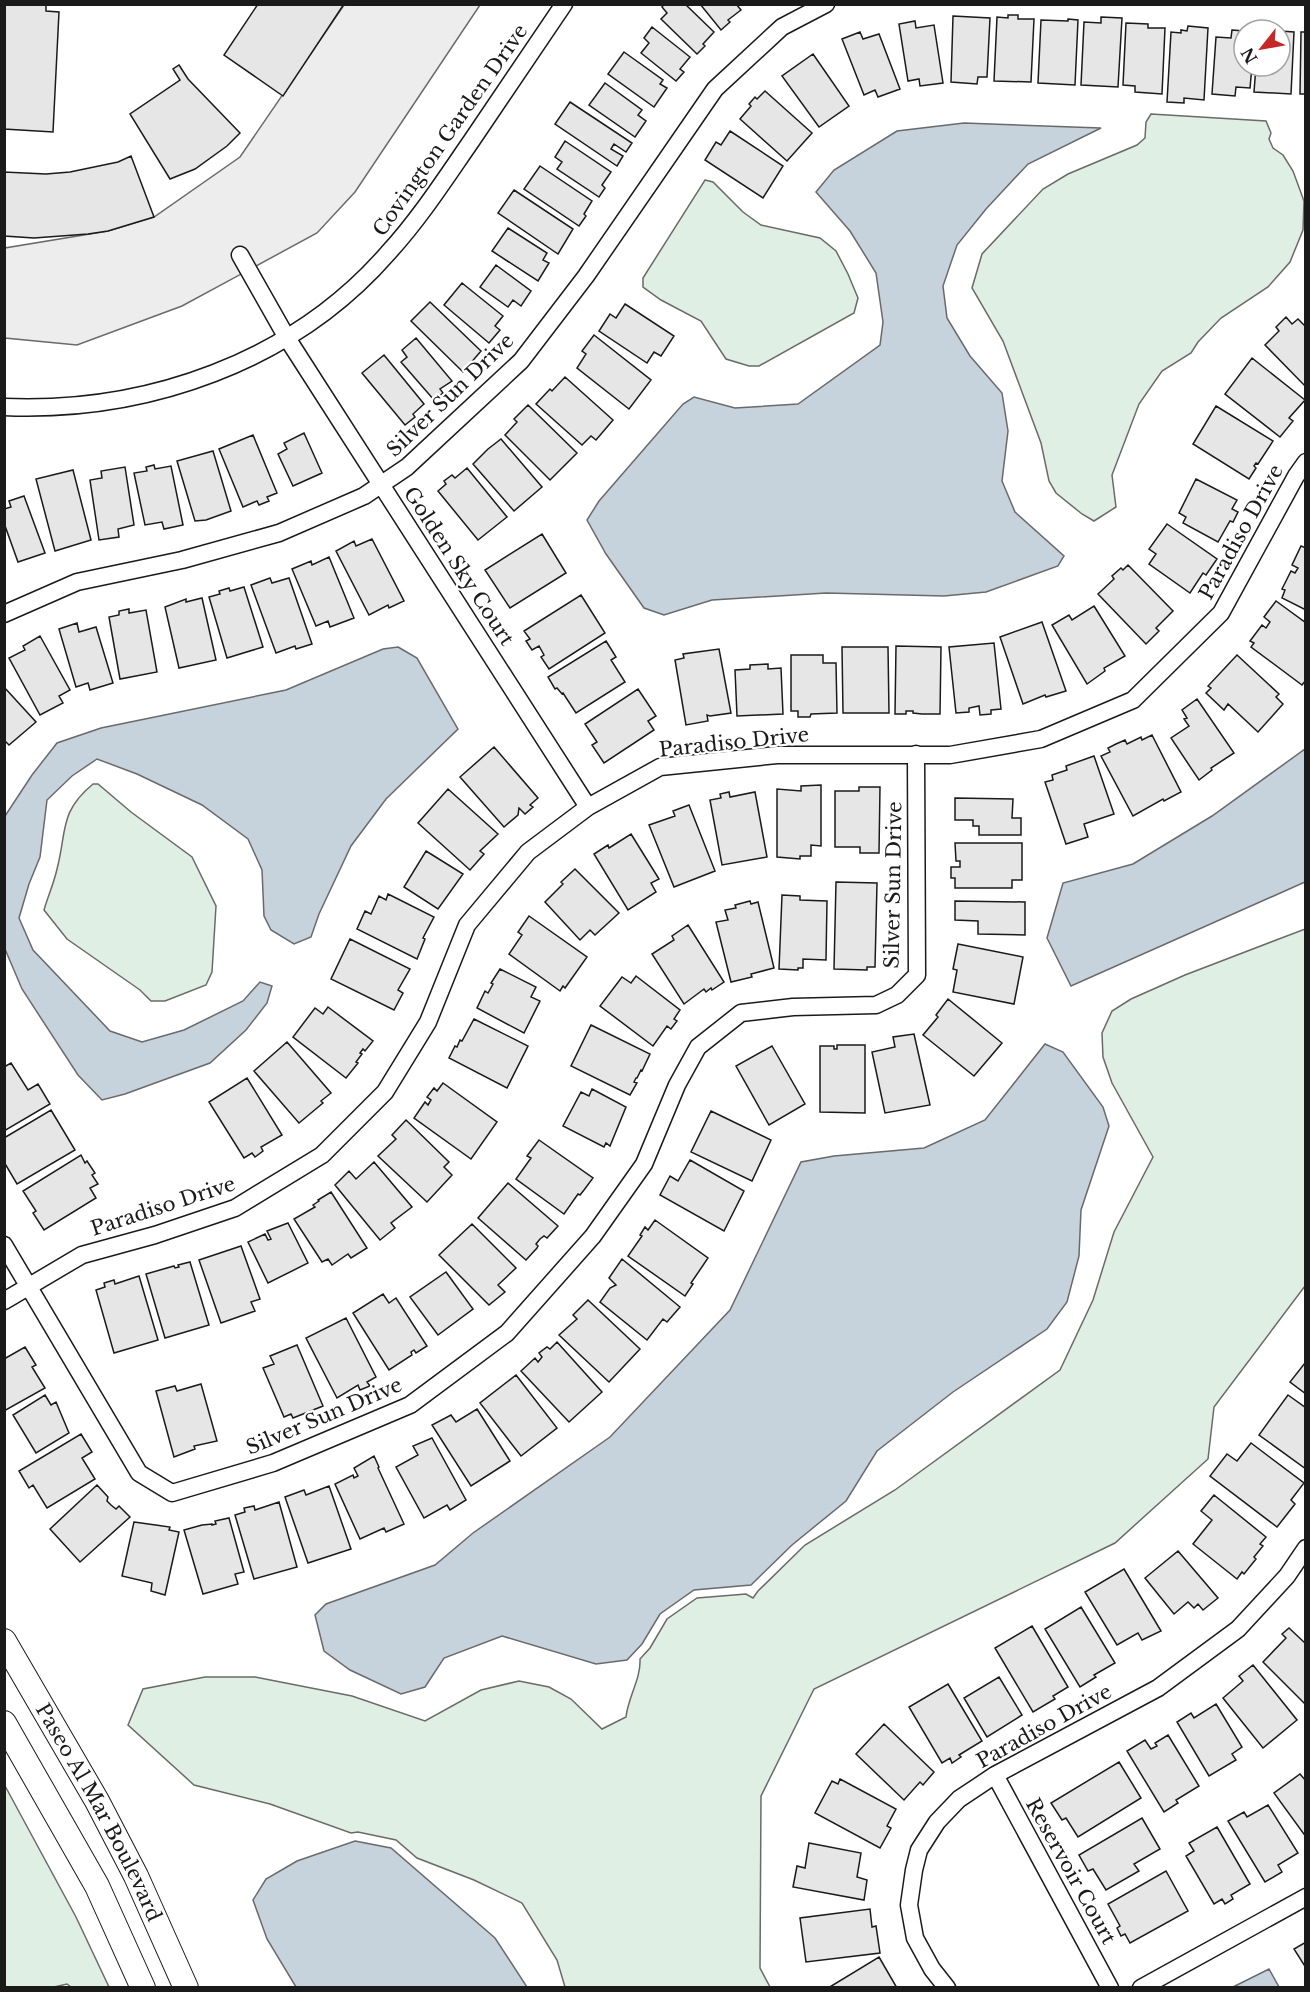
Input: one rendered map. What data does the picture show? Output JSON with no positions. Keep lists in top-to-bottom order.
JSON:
{
  "streets": {
    "main road": ["Paseo Al Mar Boulevard"],
    "street": [
      "Covington Garden Drive",
      "Silver Sun Drive",
      "Paradiso Drive",
      "Golden Sky Court",
      "Reservoir Court"
    ]
  },
  "crossings": [
    ["Covington Garden Drive", "Golden Sky Court"],
    ["Silver Sun Drive", "Paradiso Drive"],
    ["Silver Sun Drive", "Golden Sky Court"],
    ["Paradiso Drive", "Golden Sky Court"],
    ["Paradiso Drive", "Reservoir Court"]
  ],
  "north": "bottom left"
}
